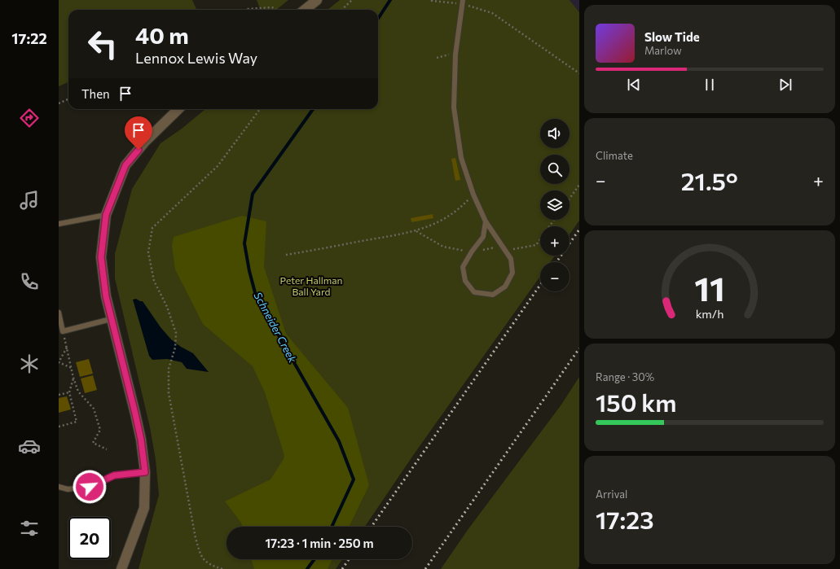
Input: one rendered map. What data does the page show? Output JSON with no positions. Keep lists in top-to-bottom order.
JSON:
{
  "water": ["Schneider Creek"],
  "parks": ["Peter Hallman Ball Yard"],
  "page": {
    "tabs": "17:22",
    "turn": ["40 m", "Lennox Lewis Way"],
    "song": ["Slow Tide", "Marlow"],
    "then": "Then",
    "tile": [
      "Climate",
      ["Range · 30%", "150 km"],
      ["Arrival", "17:23"]
    ],
    "map_buttons": ["+", "−"],
    "heat": ["−", "21.5°", "+"],
    "limit": "20",
    "trip": "17:23 · 1 min · 250 m",
    "gauge": ["11", "km/h"]
  }
}
